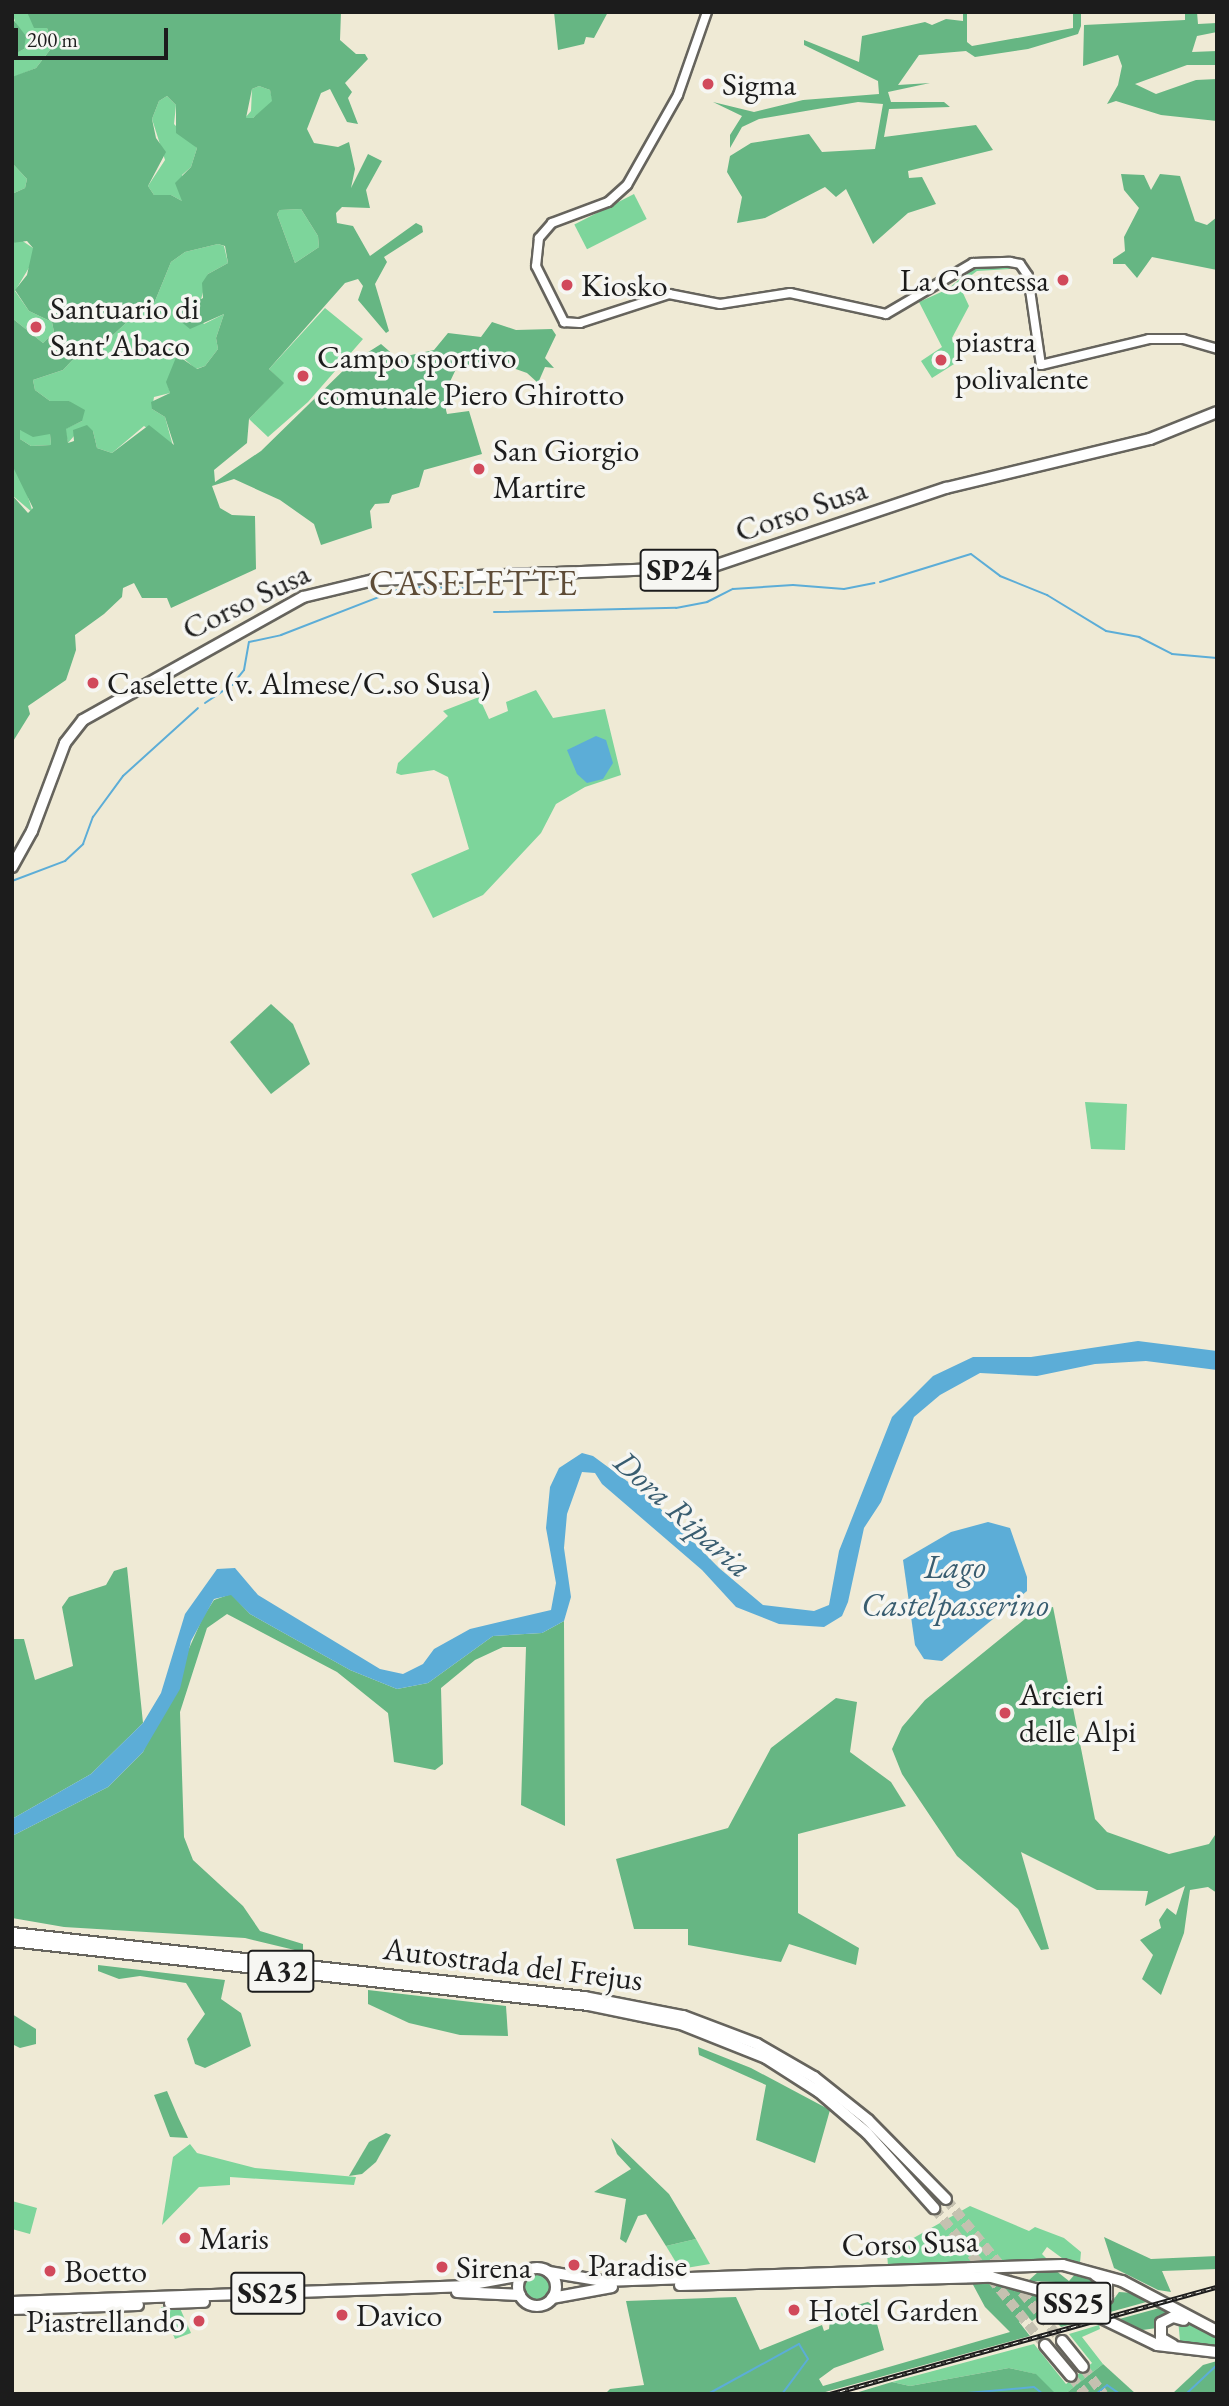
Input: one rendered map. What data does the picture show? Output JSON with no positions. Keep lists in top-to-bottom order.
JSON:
{
  "streets": {
    "highway": ["Autostrada del Frejus", "A32"],
    "main road": ["Corso Susa", "SP24", "SS25"]
  },
  "crossings": [
    ["Corso Susa", "SS25"]
  ],
  "districts": ["CASELETTE"],
  "water": ["Dora Riparia", "Lago Castelpasserino"],
  "places": [
    "Sigma",
    "La Contessa",
    "Kiosko",
    "Santuario di Sant'Abaco",
    "piastra polivalente",
    "Campo sportivo comunale Piero Ghirotto",
    "San Giorgio Martire",
    "Caselette (v. Almese/C.so Susa)",
    "Arcieri delle Alpi",
    "Maris",
    "Paradise",
    "Sirena",
    "Boetto",
    "Hotel Garden",
    "Davico",
    "Piastrellando"
  ],
  "scale_bar": "200 m"
}
